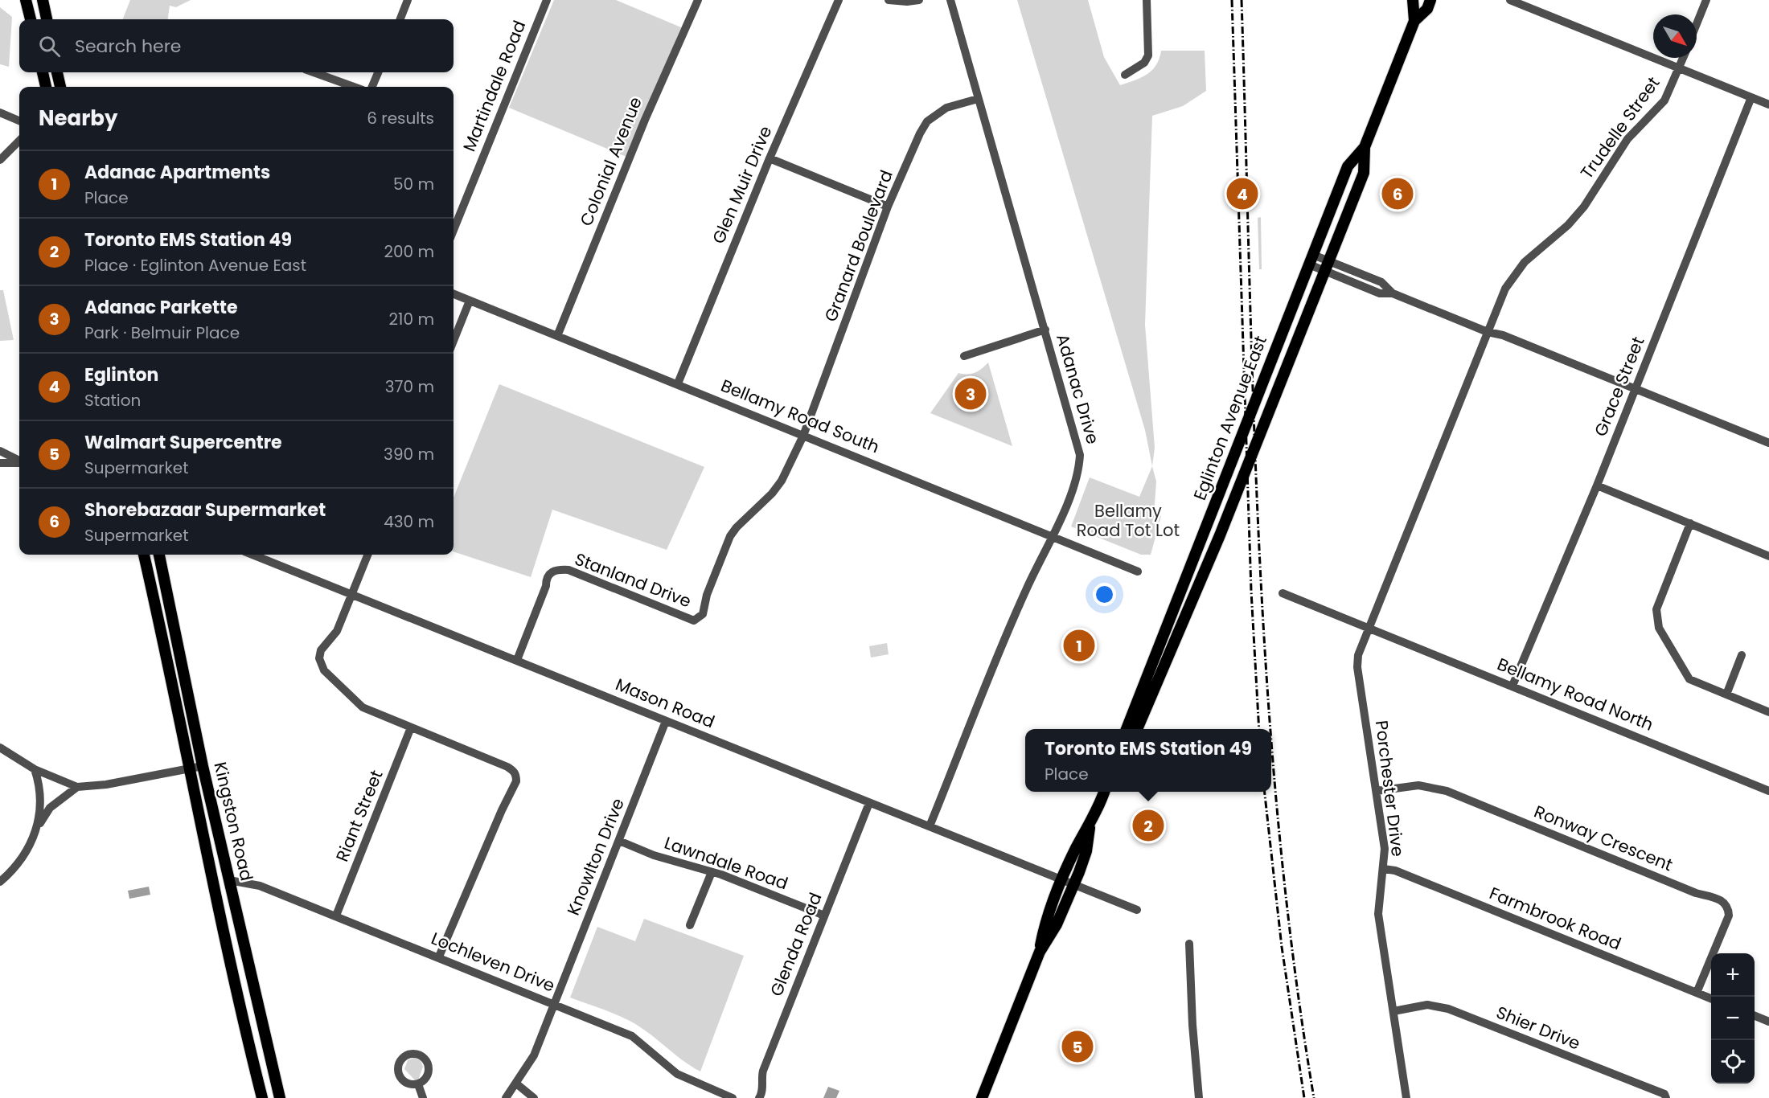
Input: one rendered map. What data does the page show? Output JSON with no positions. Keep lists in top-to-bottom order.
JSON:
{
  "streets": {
    "main road": ["Eglinton Avenue East", "Kingston Road"],
    "street": [
      "Martindale Road",
      "Trudelle Street",
      "Colonial Avenue",
      "Glen Muir Drive",
      "Granard Boulevard",
      "Grace Street",
      "Adanac Drive",
      "Bellamy Road South",
      "Stanland Drive",
      "Bellamy Road North",
      "Mason Road",
      "Porchester Drive",
      "Riant Street",
      "Ronway Crescent",
      "Knowlton Drive",
      "Lawndale Road",
      "Farmbrook Road",
      "Glenda Road",
      "Lochleven Drive",
      "Shier Drive"
    ]
  },
  "crossings": [
    ["Colonial Avenue", "Bellamy Road South"],
    ["Glen Muir Drive", "Bellamy Road South"],
    ["Granard Boulevard", "Adanac Drive"],
    ["Granard Boulevard", "Bellamy Road South"],
    ["Granard Boulevard", "Stanland Drive"],
    ["Grace Street", "Bellamy Road North"],
    ["Adanac Drive", "Bellamy Road South"],
    ["Adanac Drive", "Mason Road"],
    ["Bellamy Road South", "Stanland Drive"],
    ["Stanland Drive", "Mason Road"],
    ["Bellamy Road North", "Porchester Drive"],
    ["Mason Road", "Knowlton Drive"],
    ["Mason Road", "Glenda Road"],
    ["Porchester Drive", "Ronway Crescent"],
    ["Porchester Drive", "Farmbrook Road"],
    ["Porchester Drive", "Shier Drive"],
    ["Riant Street", "Lochleven Drive"],
    ["Kingston Road", "Lochleven Drive"],
    ["Ronway Crescent", "Farmbrook Road"],
    ["Knowlton Drive", "Lawndale Road"],
    ["Knowlton Drive", "Lochleven Drive"],
    ["Lawndale Road", "Glenda Road"]
  ],
  "parks": ["Bellamy Road Tot Lot"],
  "north": "bottom right",
  "page": {
    "search": "Search here",
    "heading": ["Nearby", "6 results"],
    "list": [
      {
        "mark": "1",
        "name": "Adanac Apartments",
        "note": "Place",
        "value": "50 m"
      },
      {
        "mark": "2",
        "name": "Toronto EMS Station 49",
        "note": "Place · Eglinton Avenue East",
        "value": "200 m"
      },
      {
        "mark": "3",
        "name": "Adanac Parkette",
        "note": "Park · Belmuir Place",
        "value": "210 m"
      },
      {
        "mark": "4",
        "name": "Eglinton",
        "note": "Station",
        "value": "370 m"
      },
      {
        "mark": "5",
        "name": "Walmart Supercentre",
        "note": "Supermarket",
        "value": "390 m"
      },
      {
        "mark": "6",
        "name": "Shorebazaar Supermarket",
        "note": "Supermarket",
        "value": "430 m"
      }
    ],
    "pins": [
      "4",
      "6",
      "3",
      "1",
      "2",
      "5"
    ],
    "popup": ["Toronto EMS Station 49", "Place"],
    "map_buttons": ["+", "−"]
  }
}
